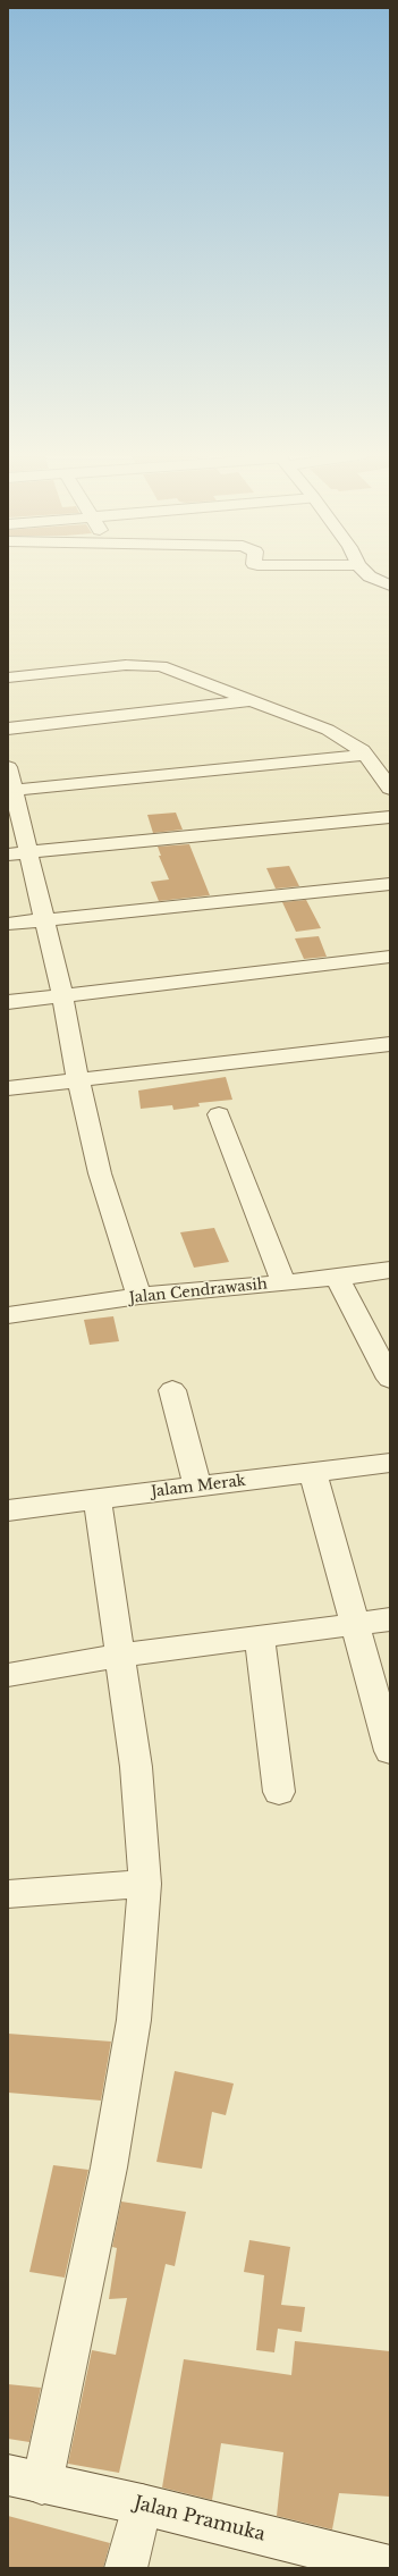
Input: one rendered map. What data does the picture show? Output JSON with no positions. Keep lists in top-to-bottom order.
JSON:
{
  "streets": {
    "street": ["Jalan Cendrawasih", "Jalam Merak", "Jalan Pramuka"]
  }
}
